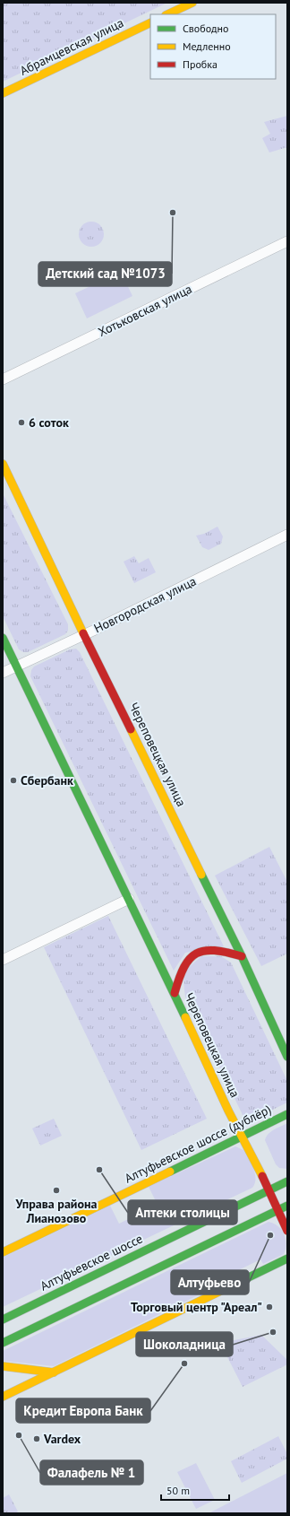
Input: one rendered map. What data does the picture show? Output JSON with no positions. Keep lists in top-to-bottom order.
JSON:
{
  "streets": {
    "main road": [
      "Абрамцевская улица",
      "Череповецкая улица",
      "Алтуфьевское шоссе (дублёр)",
      "Алтуфьевское шоссе"
    ],
    "street": ["Хотьковская улица", "Новгородская улица"]
  },
  "crossings": [
    ["Новгородская улица", "Череповецкая улица"],
    ["Череповецкая улица", "Алтуфьевское шоссе (дублёр)"],
    ["Череповецкая улица", "Алтуфьевское шоссе"]
  ],
  "places": [
    "Детский сад №1073",
    "6 соток",
    "Сбербанк",
    "Аптеки столицы",
    "Управа района Лианозово",
    "Алтуфьево",
    "Торговый центр \"Ареал\"",
    "Шоколадница",
    "Кредит Европа Банк",
    "Фалафель № 1",
    "Vardex"
  ],
  "legend": ["Свободно", "Медленно", "Пробка"],
  "scale_bar": "50 m"
}
